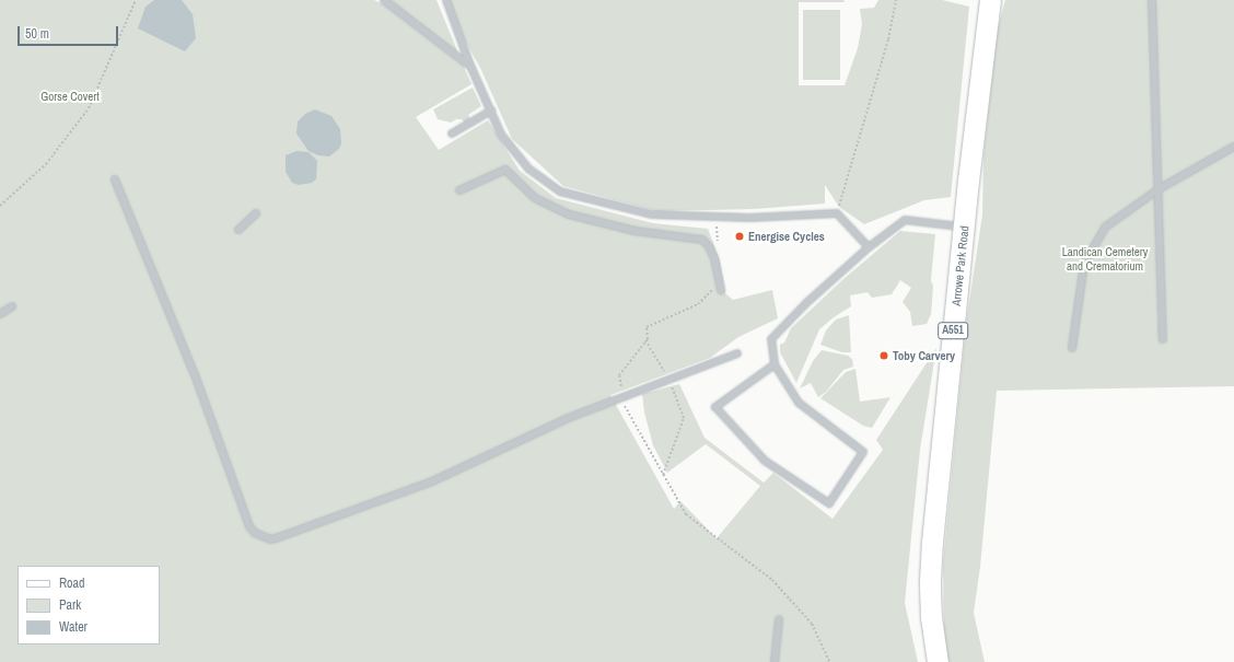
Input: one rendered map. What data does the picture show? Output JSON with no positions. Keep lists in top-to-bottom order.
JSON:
{
  "streets": {
    "main road": ["Arrowe Park Road", "A551"]
  },
  "parks": ["Gorse Covert", "Landican Cemetery and Crematorium"],
  "places": ["Energise Cycles", "Toby Carvery"],
  "legend": ["Road", "Park", "Water"],
  "scale_bar": "50 m"
}
